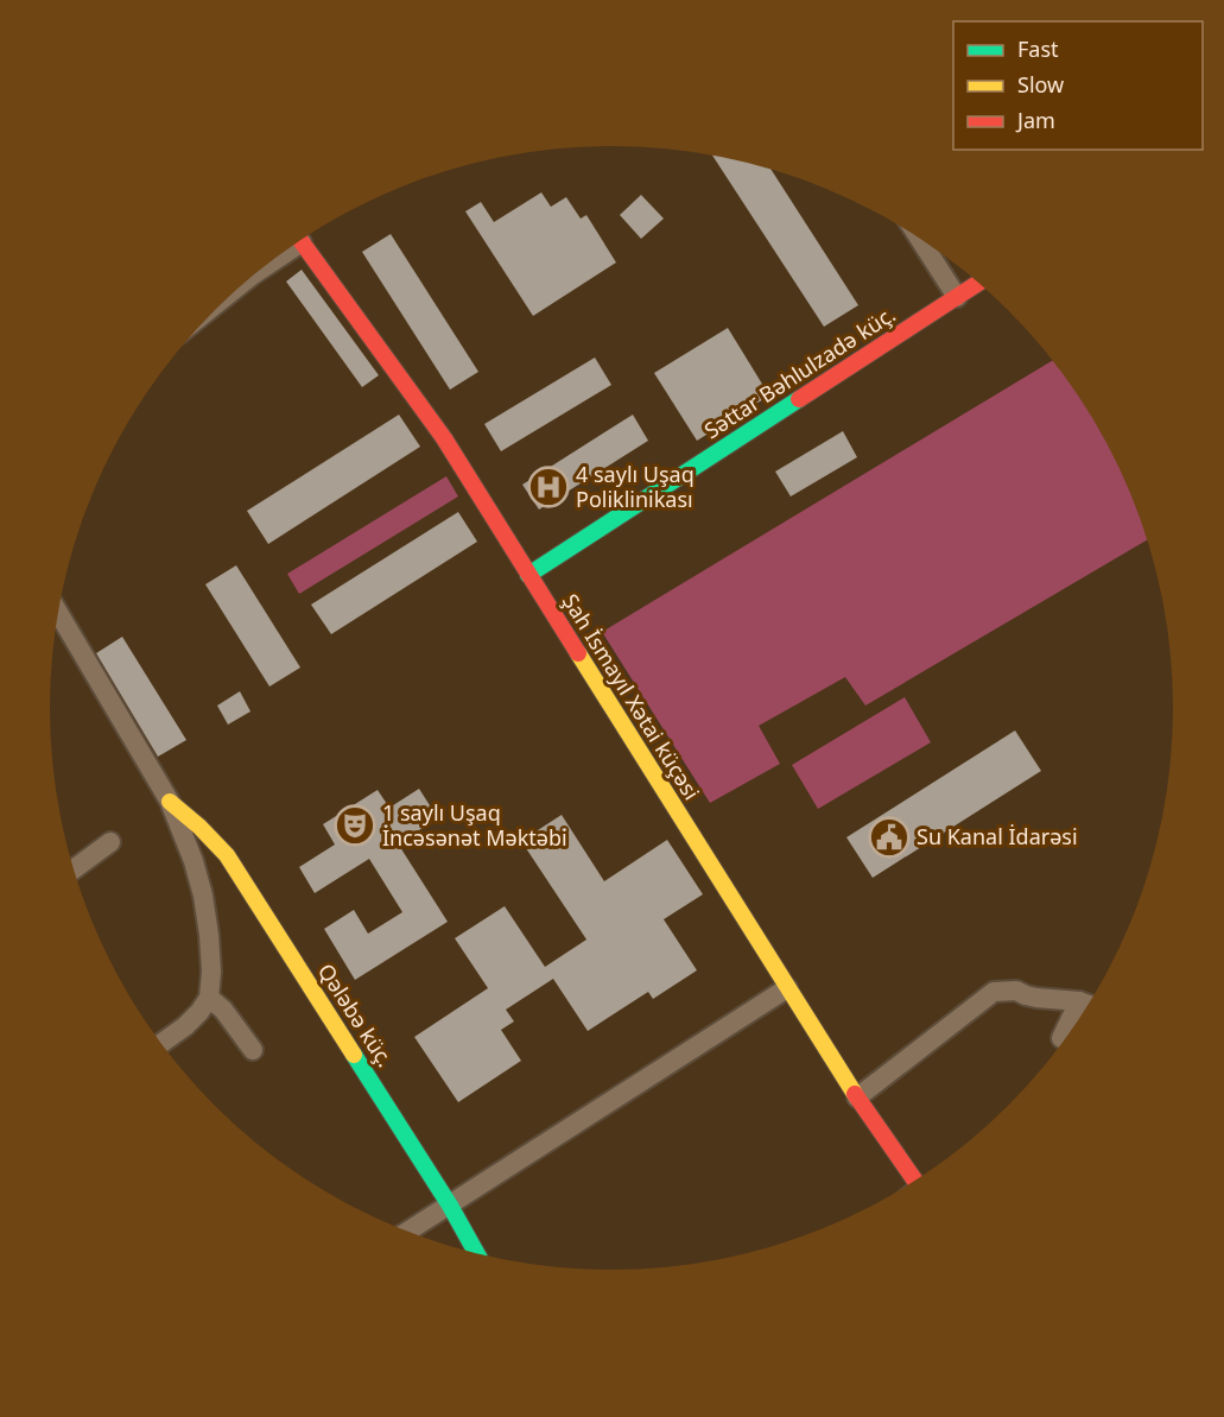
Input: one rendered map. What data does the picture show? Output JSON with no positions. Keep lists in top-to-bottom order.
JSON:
{
  "streets": {
    "street": ["Səttar Bəhlulzadə küç.", "Şah İsmayıl Xətai küçəsi", "Qələbə küç."]
  },
  "crossings": [
    ["Səttar Bəhlulzadə küç.", "Şah İsmayıl Xətai küçəsi"]
  ],
  "places": {
    "hospital": ["4 saylı Uşaq Poliklinikası"],
    "theatre": ["1 saylı Uşaq İncəsənət Məktəbi"],
    "public building": ["Su Kanal İdarəsi"]
  },
  "legend": ["Fast", "Slow", "Jam"]
}
